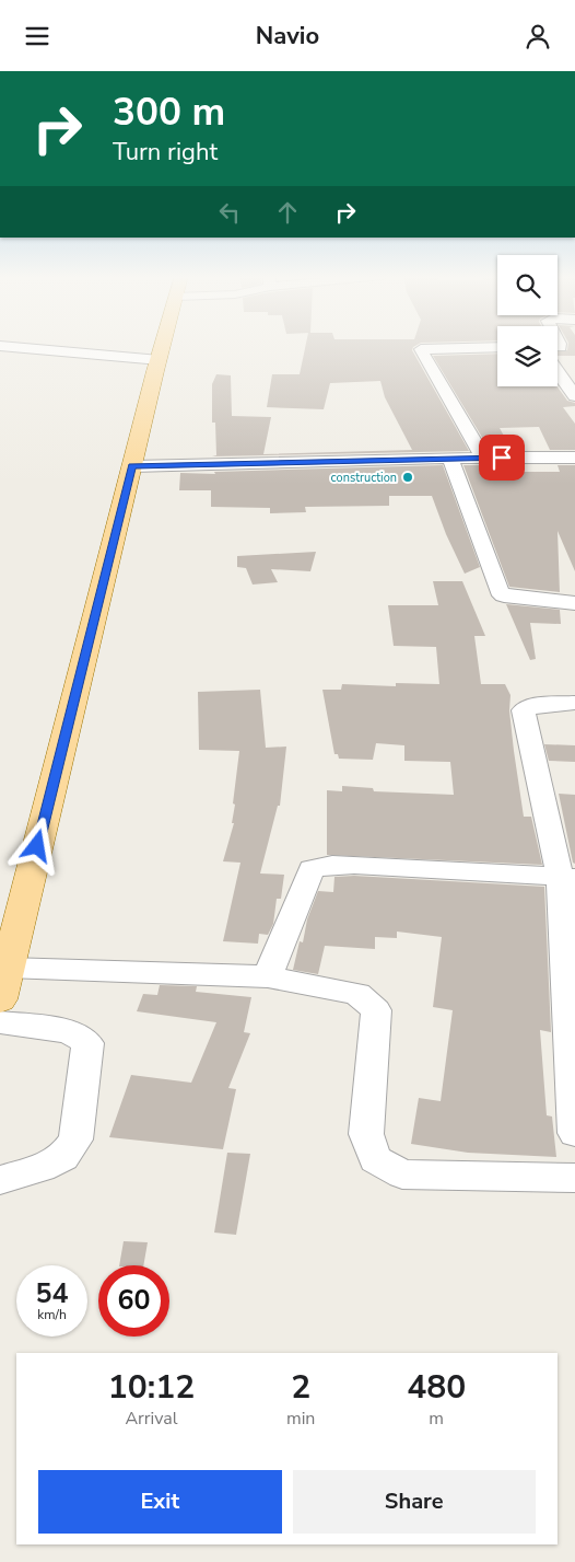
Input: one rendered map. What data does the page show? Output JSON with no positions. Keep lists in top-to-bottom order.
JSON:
{
  "places": ["construction"],
  "page": {
    "header": "Navio",
    "turn": ["300 m", "Turn right"],
    "speed": "54 km/h",
    "limit": "60",
    "eta": [
      "10:12",
      "Arrival",
      "2",
      "min",
      "480",
      "m"
    ],
    "buttons": ["Exit", "Share"]
  }
}
